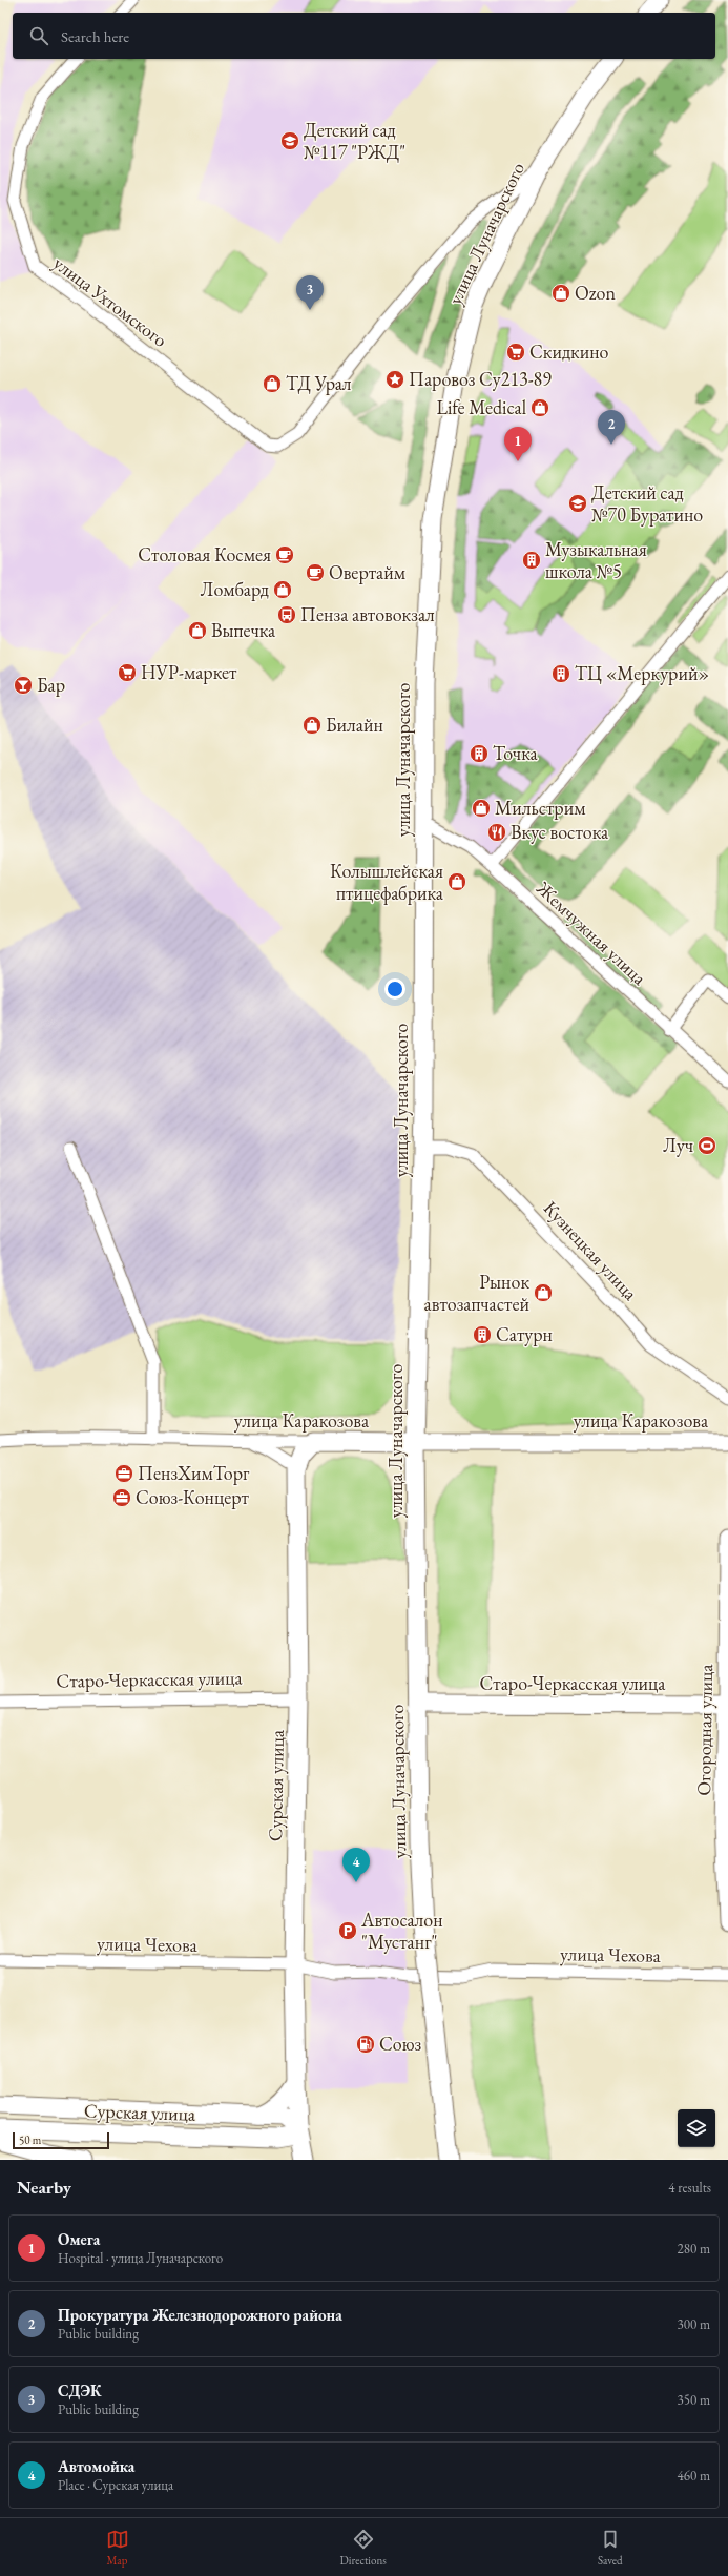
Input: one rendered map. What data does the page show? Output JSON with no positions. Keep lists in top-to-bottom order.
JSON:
{
  "streets": {
    "main road": [
      "улица Луначарского",
      "улица Каракозова",
      "Старо-Черкасская улица",
      "Огородная улица",
      "Сурская улица"
    ],
    "street": [
      "улица Ухтомского",
      "Жемчужная улица",
      "Кузнецкая улица",
      "улица Чехова"
    ]
  },
  "crossings": [
    ["улица Луначарского", "улица Ухтомского"],
    ["улица Луначарского", "Жемчужная улица"],
    ["улица Луначарского", "Кузнецкая улица"],
    ["улица Луначарского", "улица Каракозова"],
    ["улица Луначарского", "Старо-Черкасская улица"],
    ["улица Каракозова", "Сурская улица"],
    ["Старо-Черкасская улица", "Огородная улица"],
    ["Старо-Черкасская улица", "Сурская улица"],
    ["Сурская улица", "улица Чехова"]
  ],
  "places": {
    "school or university": ["Детский сад №117 \"РЖД\"", "Детский сад №70 Буратино"],
    "shop": [
      "Ozon",
      "ТД Урал",
      "Life Medical",
      "Ломбард",
      "Выпечка",
      "Билайн",
      "Мильстрим",
      "Колышлейская птицефабрика",
      "Рынок автозапчастей"
    ],
    "supermarket": ["Скидкино", "НУР-маркет"],
    "place": ["Паровоз Су213-89"],
    "cafe": ["Столовая Космея", "Овертайм"],
    "building": [
      "Музыкальная школа №5",
      "ТЦ «Меркурий»",
      "Точка",
      "Сатурн"
    ],
    "bus stop": ["Пенза автовокзал"],
    "bar": ["Бар"],
    "restaurant": ["Вкус востока"],
    "sports": ["Луч"],
    "office": ["ПензХимТорг", "Союз-Концерт"],
    "parking": ["Автосалон \"Мустанг\""],
    "fuel station": ["Союз"]
  },
  "scale_bar": "50 m",
  "page": {
    "search": "Search here",
    "pins": [
      "3",
      "2",
      "1",
      "4"
    ],
    "scale": "50 m",
    "heading": ["Nearby", "4 results"],
    "list": [
      {
        "mark": "1",
        "name": "Омега",
        "note": "Hospital · улица Луначарского",
        "value": "280 m"
      },
      {
        "mark": "2",
        "name": "Прокуратура Железнодорожного района",
        "note": "Public building",
        "value": "300 m"
      },
      {
        "mark": "3",
        "name": "СДЭК",
        "note": "Public building",
        "value": "350 m"
      },
      {
        "mark": "4",
        "name": "Автомойка",
        "note": "Place · Сурская улица",
        "value": "460 m"
      }
    ],
    "nav": ["Map", "Directions", "Saved"]
  }
}
